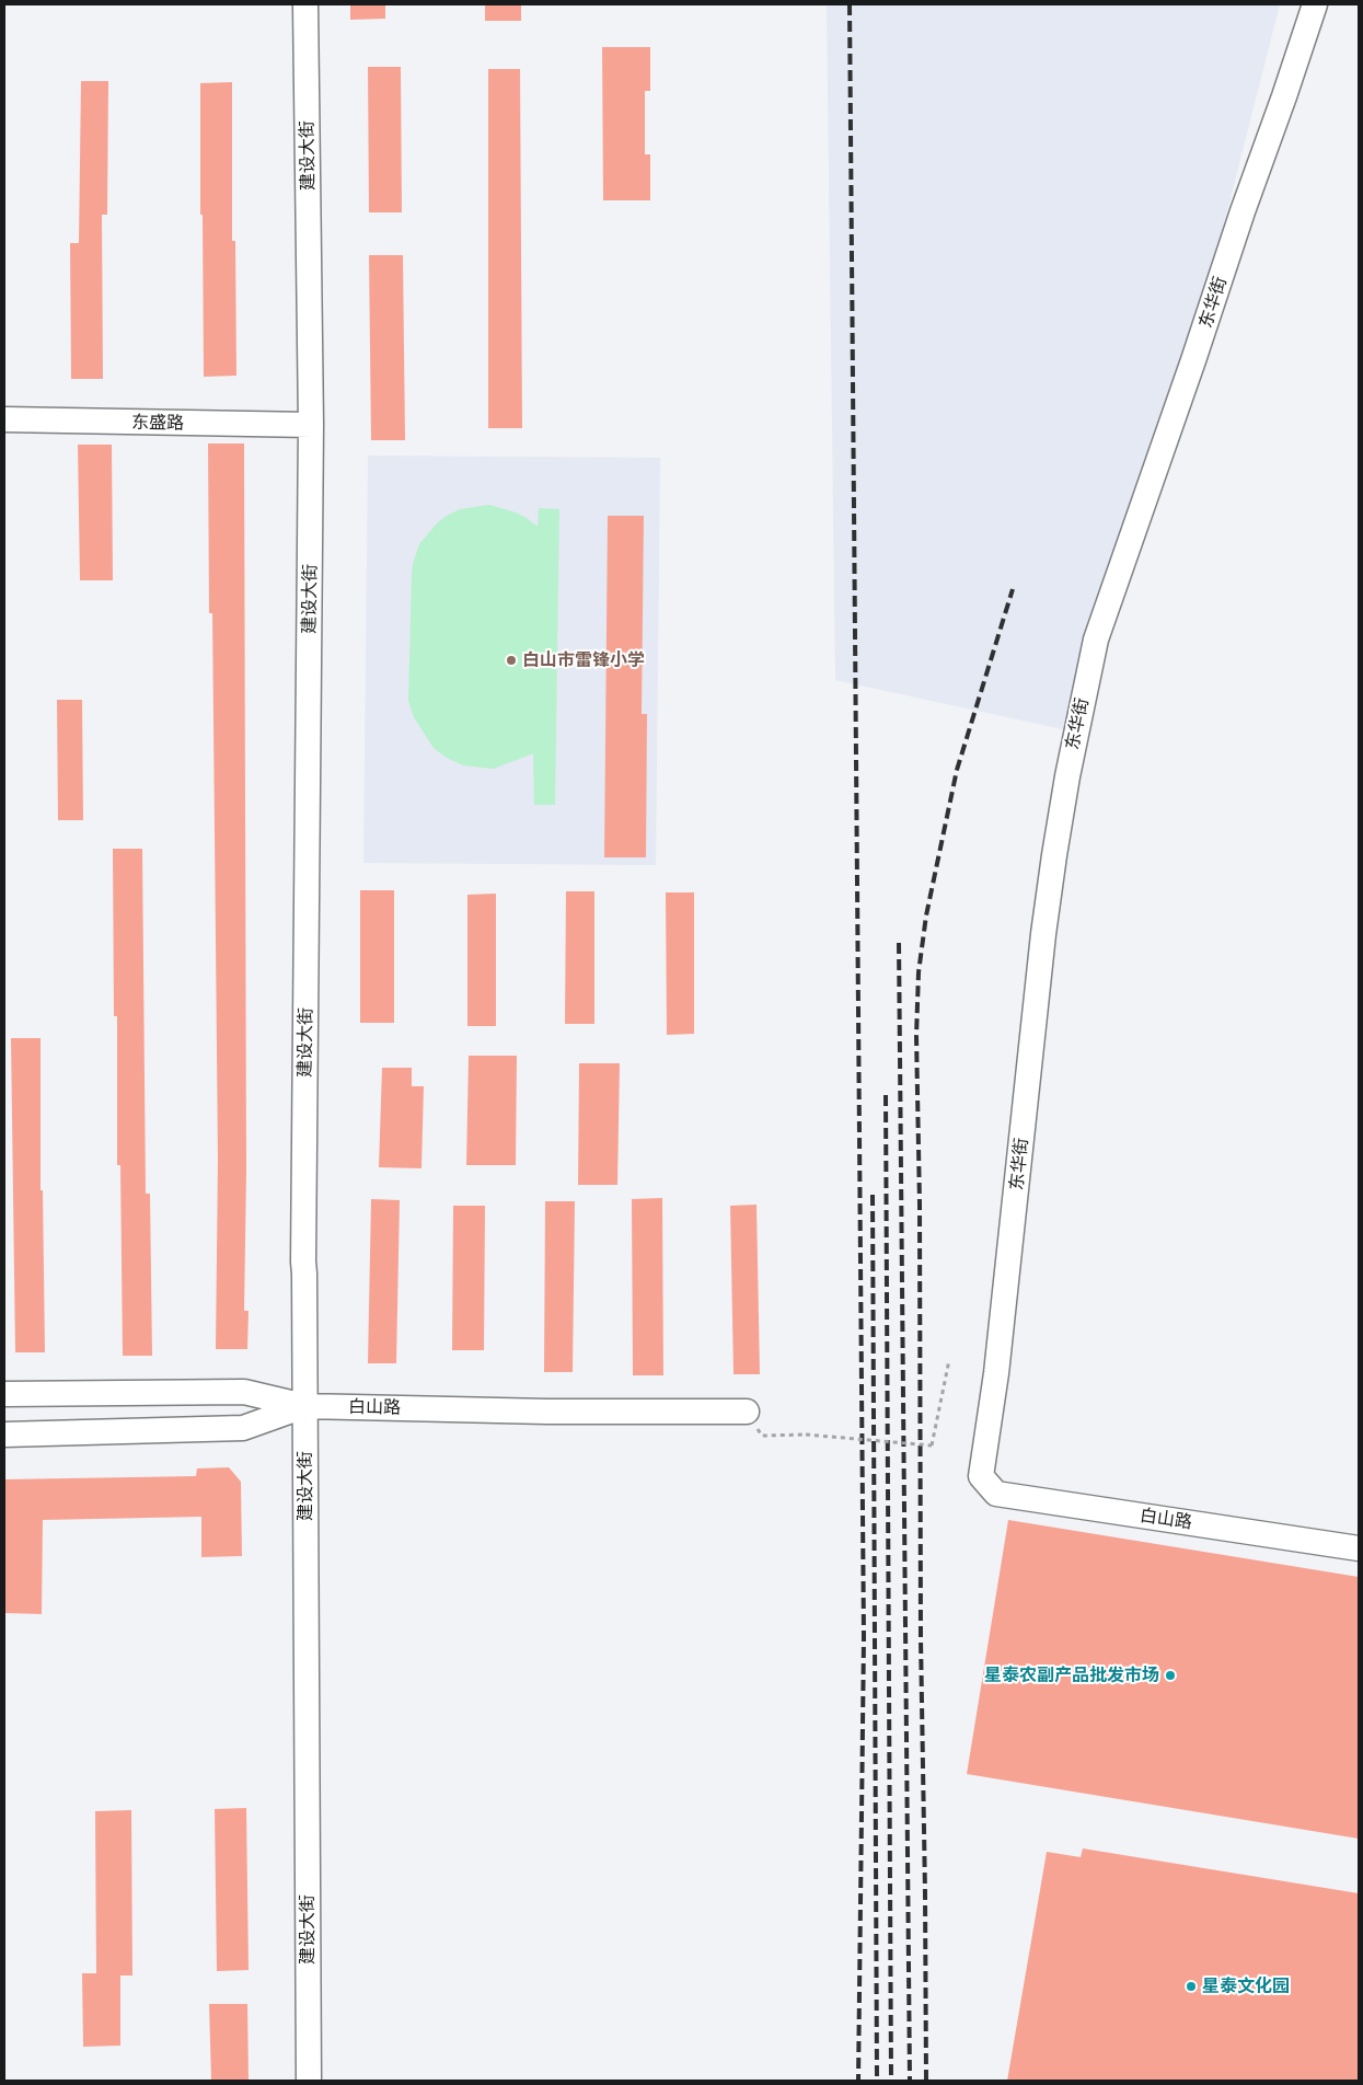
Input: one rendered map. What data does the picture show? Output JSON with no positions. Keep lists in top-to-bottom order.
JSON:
{
  "streets": {
    "street": [
      "建设大街",
      "东华街",
      "东盛路",
      "白山路"
    ]
  },
  "crossings": [
    ["建设大街", "东盛路"],
    ["建设大街", "白山路"],
    ["东华街", "白山路"]
  ],
  "places": ["白山市雷锋小学", "星泰农副产品批发市场", "星泰文化园"]
}
